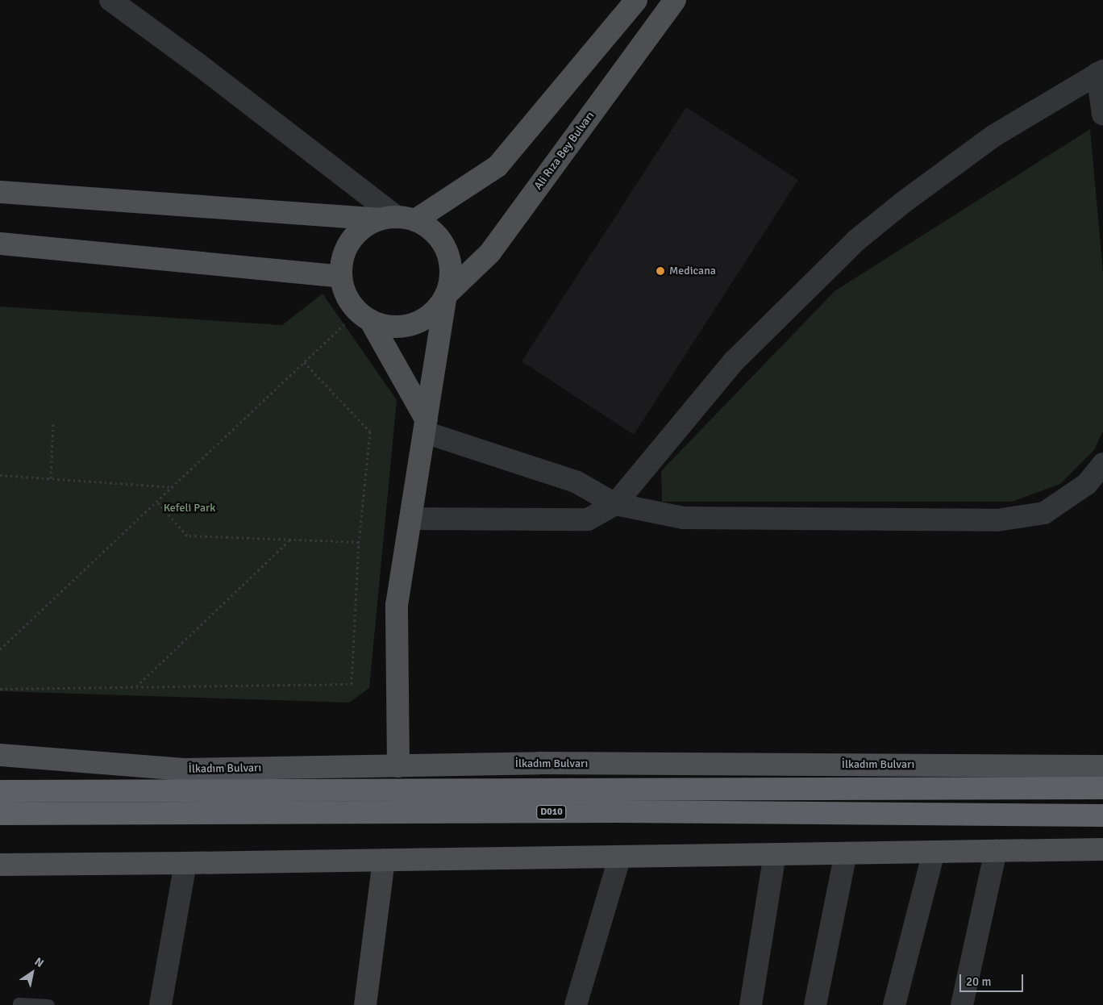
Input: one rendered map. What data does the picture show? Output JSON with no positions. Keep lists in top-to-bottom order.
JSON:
{
  "streets": {
    "highway": ["İlkadım Bulvarı", "D010"],
    "main road": ["Ali Rıza Bey Bulvarı"]
  },
  "parks": ["Kefeli Park"],
  "places": ["Medicana"],
  "scale_bar": "20 m",
  "north": "top right"
}
